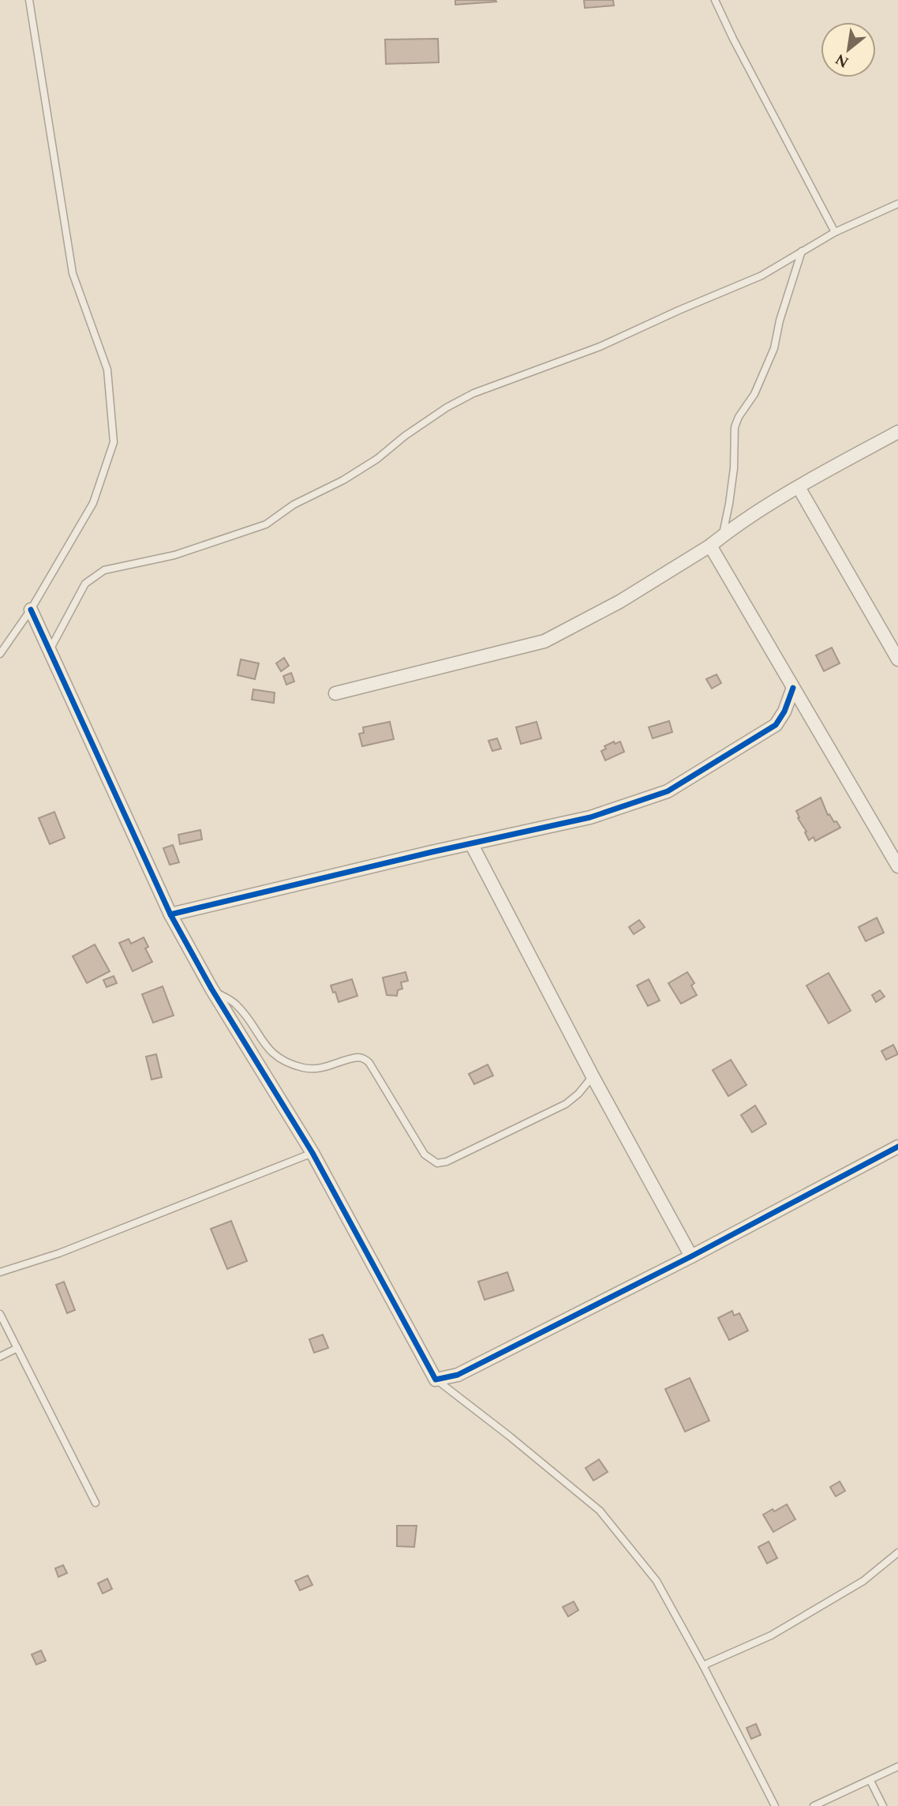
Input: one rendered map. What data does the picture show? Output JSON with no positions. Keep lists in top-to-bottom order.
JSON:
{
  "north": "bottom left"
}
